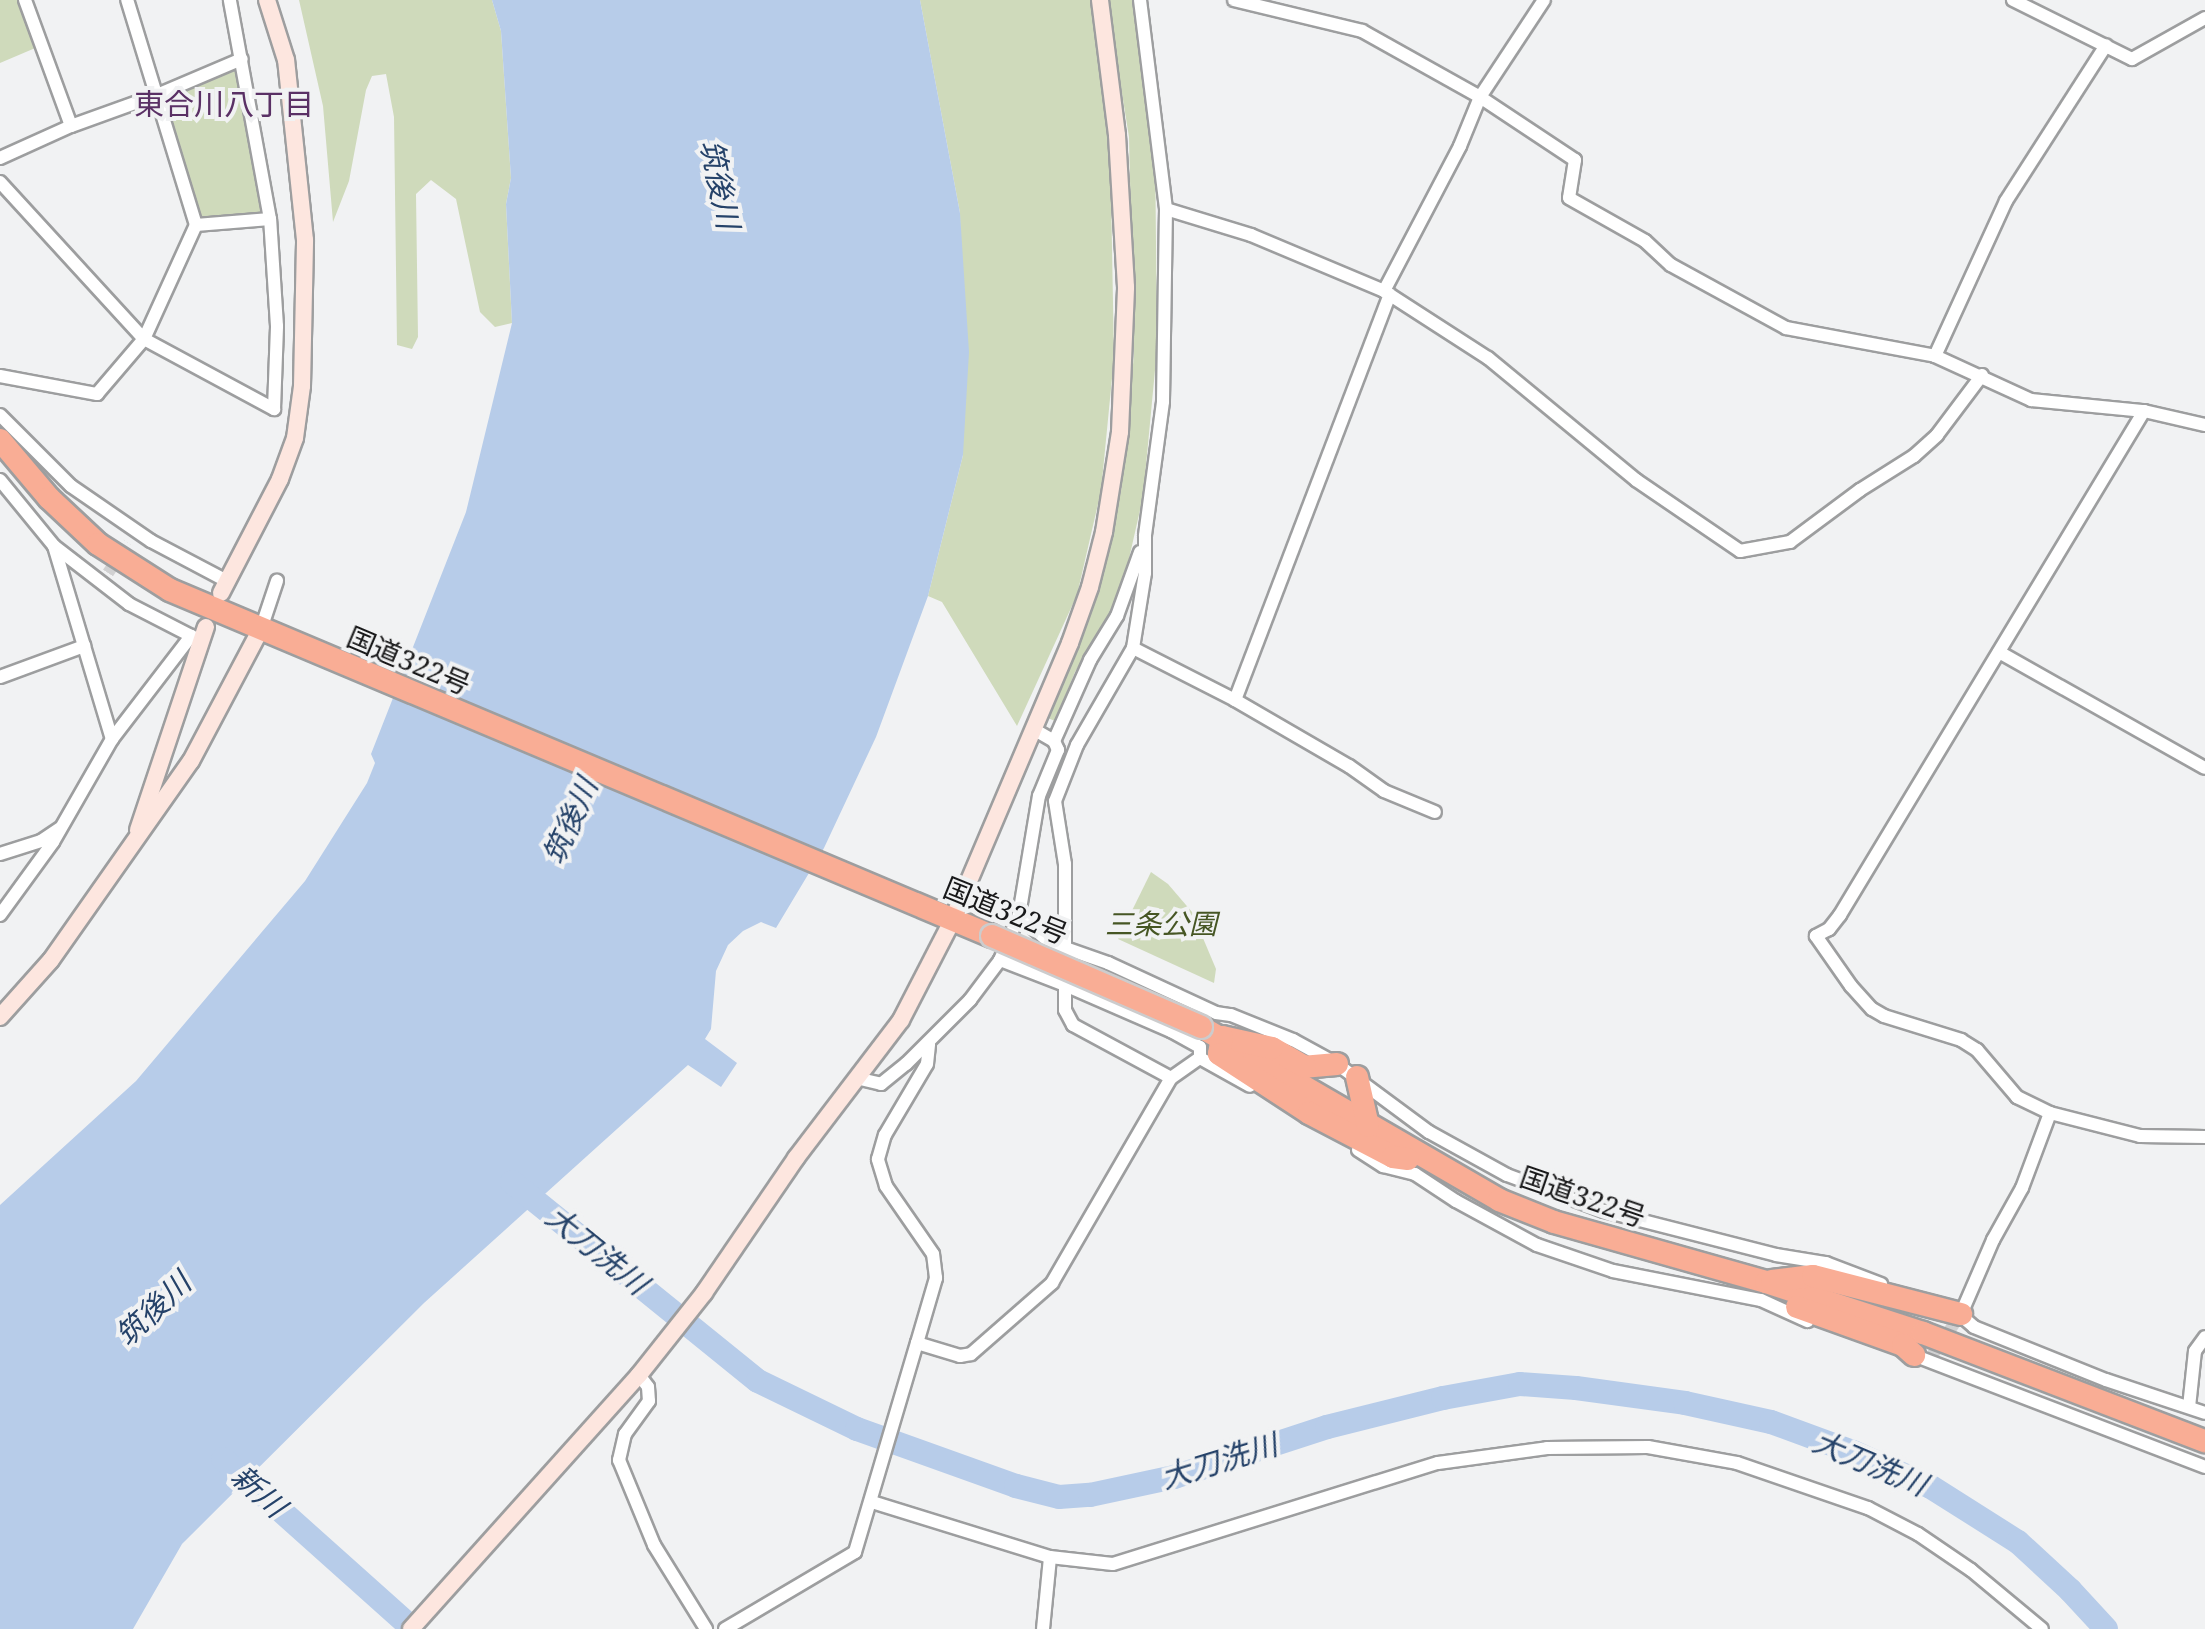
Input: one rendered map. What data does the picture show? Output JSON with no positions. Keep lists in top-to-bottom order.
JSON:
{
  "streets": {
    "highway": ["国道322号"]
  },
  "districts": ["東合川八丁目"],
  "water": ["筑後川", "大刀洗川", "新川"],
  "parks": ["三条公園"]
}
